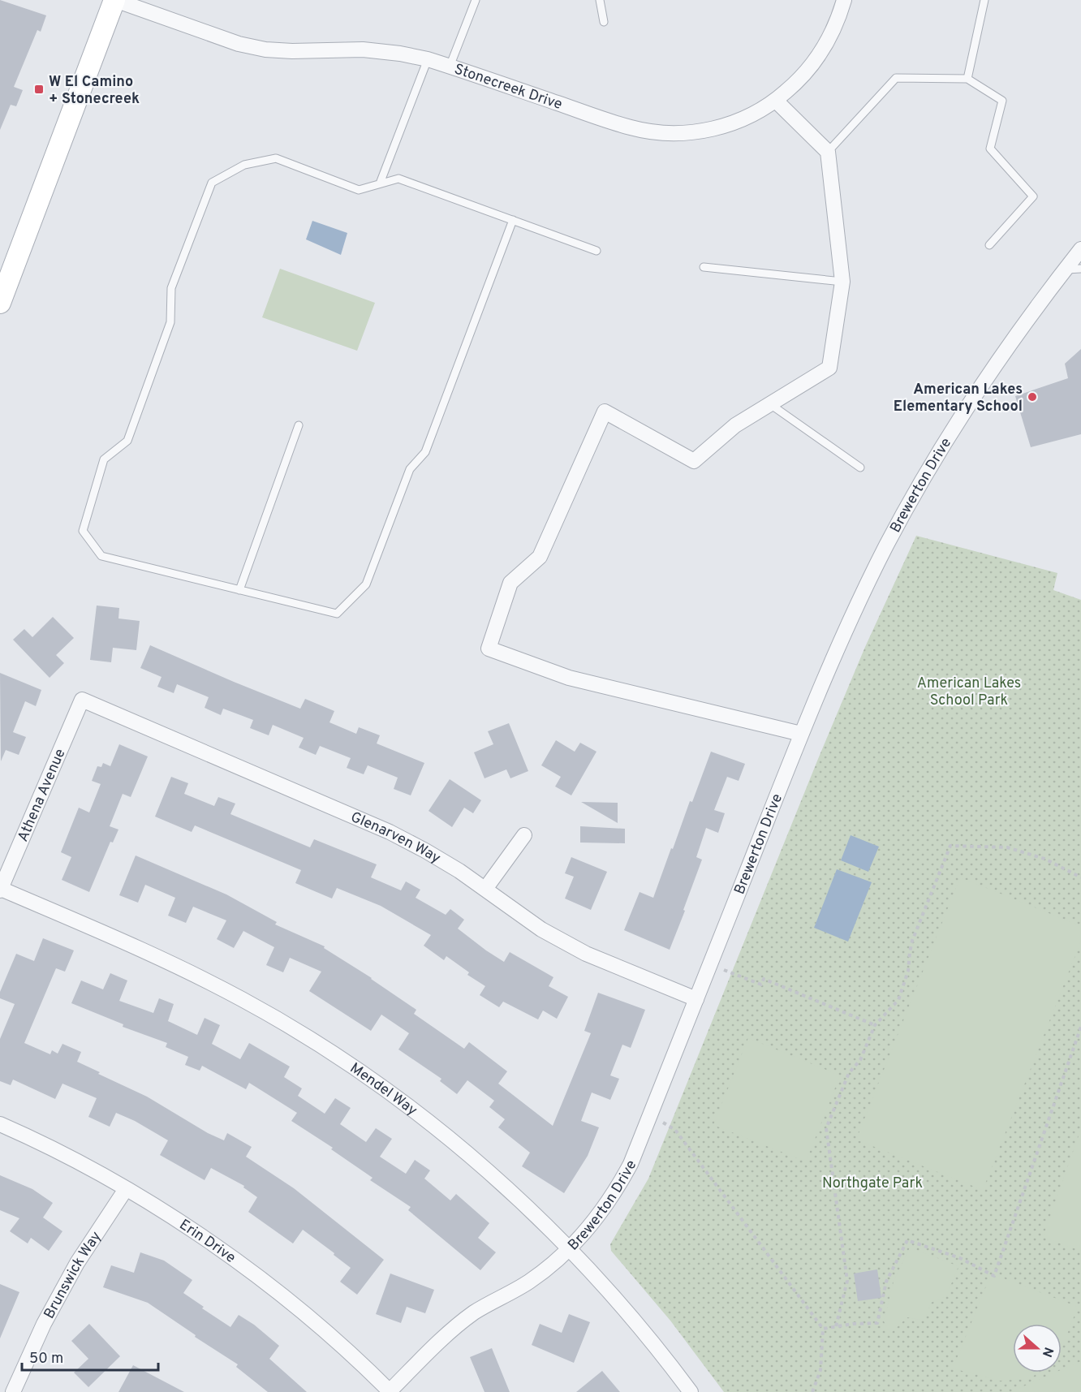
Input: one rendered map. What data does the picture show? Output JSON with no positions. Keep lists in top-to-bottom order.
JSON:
{
  "streets": {
    "street": [
      "Stonecreek Drive",
      "Brewerton Drive",
      "Athena Avenue",
      "Glenarven Way",
      "Mendel Way",
      "Erin Drive",
      "Brunswick Way"
    ]
  },
  "crossings": [
    ["Brewerton Drive", "Glenarven Way"],
    ["Brewerton Drive", "Mendel Way"],
    ["Brewerton Drive", "Erin Drive"],
    ["Athena Avenue", "Glenarven Way"],
    ["Athena Avenue", "Mendel Way"],
    ["Erin Drive", "Brunswick Way"]
  ],
  "parks": ["American Lakes School Park", "Northgate Park"],
  "places": {
    "transit": ["W El Camino + Stonecreek"],
    "other": ["American Lakes Elementary School"]
  },
  "scale_bar": "50 m",
  "north": "right"
}
